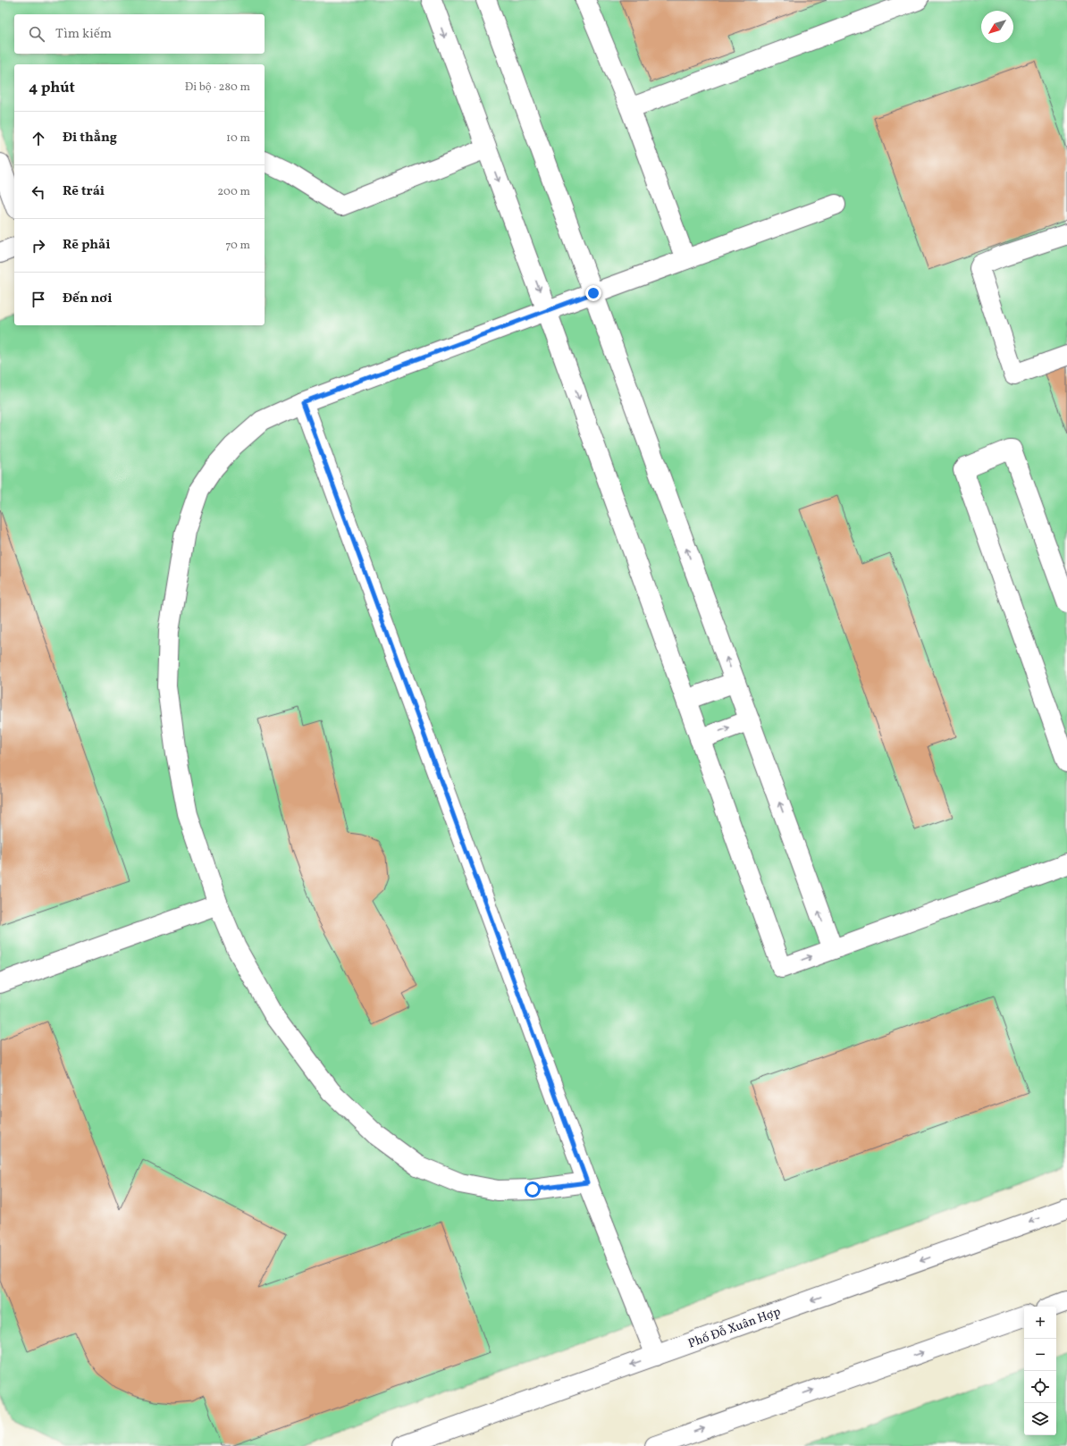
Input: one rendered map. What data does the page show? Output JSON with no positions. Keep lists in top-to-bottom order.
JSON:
{
  "streets": {
    "street": ["Phố Đỗ Xuân Hợp"]
  },
  "north": "bottom left",
  "page": {
    "search": "Tìm kiếm",
    "heading": ["4 phút", "Đi bộ · 280 m"],
    "list": [
      ["Đi thẳng", "10 m"],
      ["Rẽ trái", "200 m"],
      ["Rẽ phải", "70 m"],
      "Đến nơi"
    ],
    "map_buttons": ["+", "−"]
  }
}
